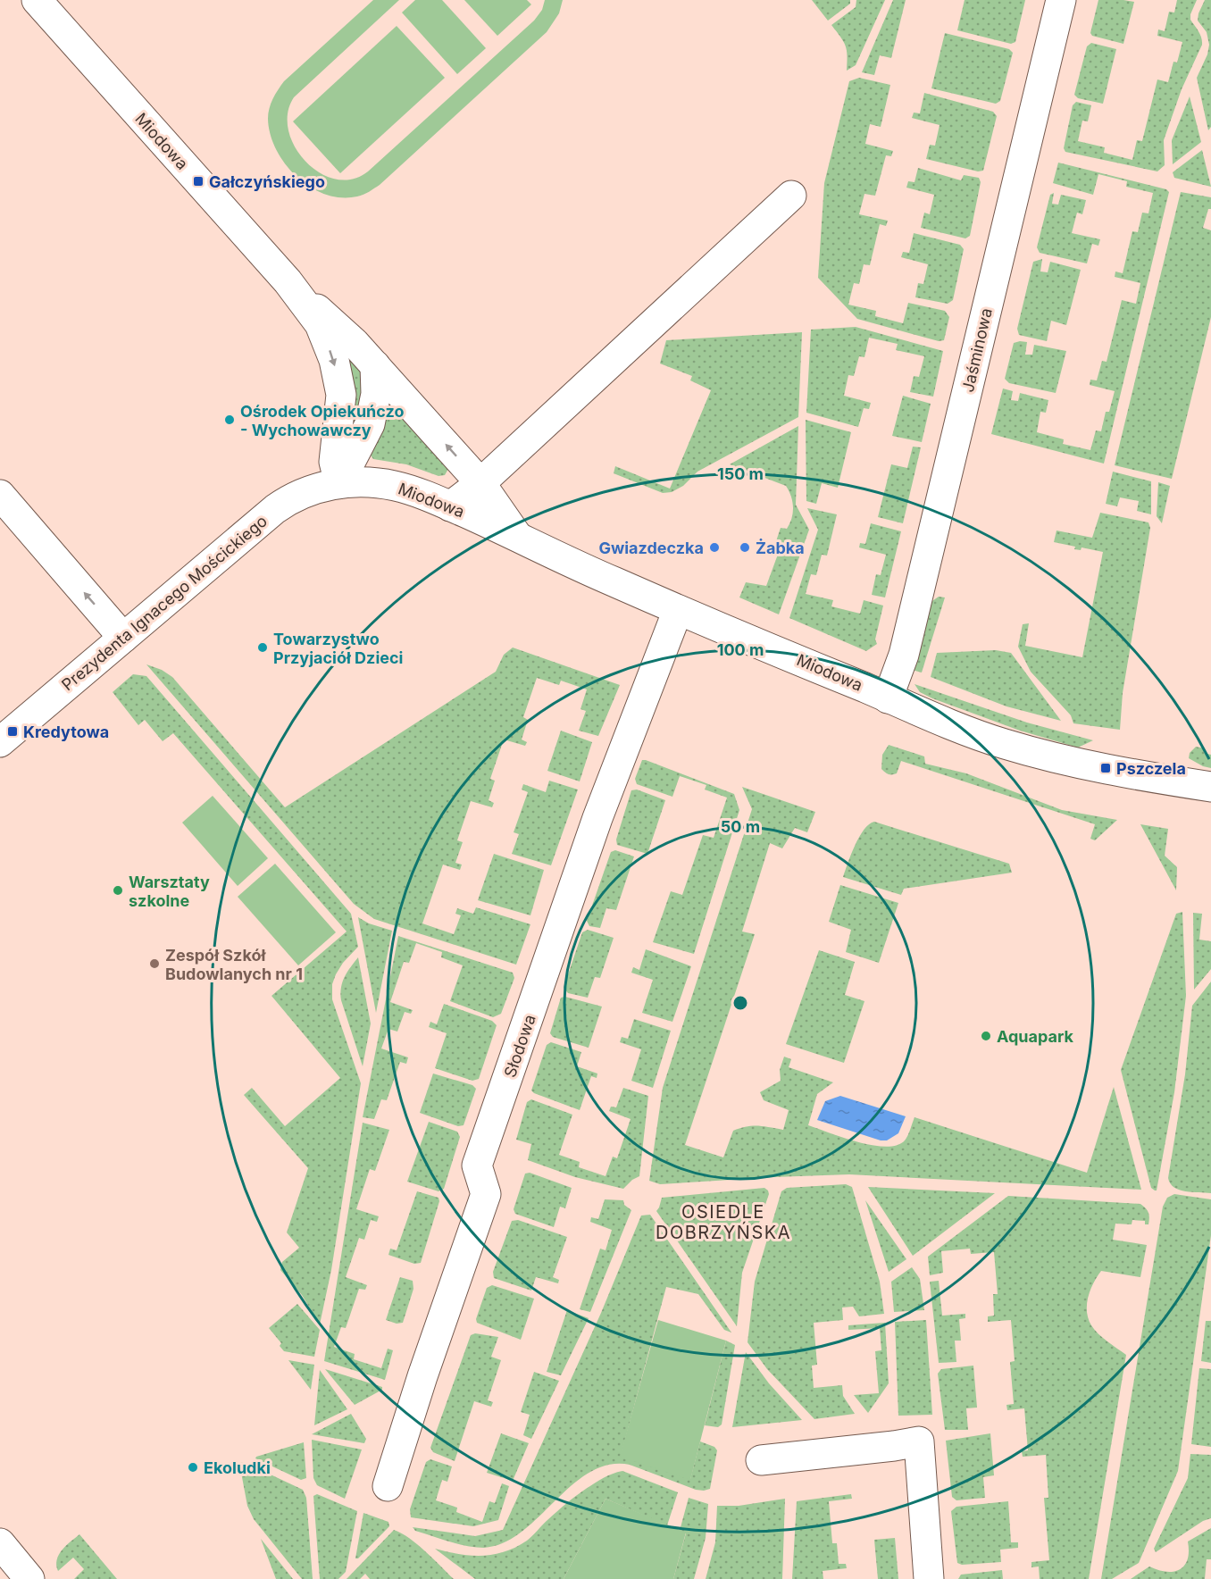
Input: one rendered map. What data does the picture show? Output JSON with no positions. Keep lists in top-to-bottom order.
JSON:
{
  "streets": {
    "street": [
      "Miodowa",
      "Jaśminowa",
      "Prezydenta Ignacego Mościckiego",
      "Słodowa"
    ]
  },
  "crossings": [
    ["Miodowa", "Jaśminowa"],
    ["Miodowa", "Prezydenta Ignacego Mościckiego"],
    ["Miodowa", "Słodowa"]
  ],
  "districts": ["OSIEDLE DOBRZYŃSKA"],
  "places": {
    "transit": ["Gałczyńskiego", "Kredytowa", "Pszczela"],
    "other": [
      "Ośrodek Opiekuńczo - Wychowawczy",
      "Gwiazdeczka",
      "Żabka",
      "Towarzystwo Przyjaciół Dzieci",
      "Warsztaty szkolne",
      "Zespół Szkół Budowlanych nr 1",
      "Aquapark",
      "Ekoludki"
    ]
  },
  "rings": ["150 m", "100 m", "50 m"]
}
